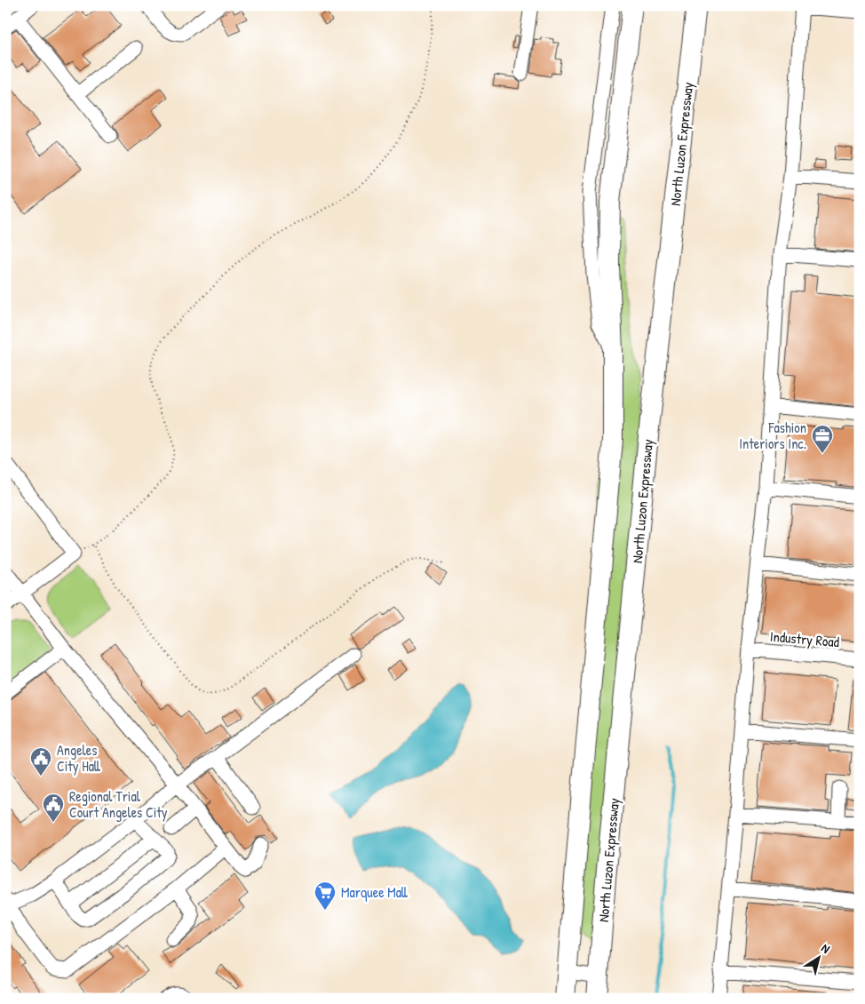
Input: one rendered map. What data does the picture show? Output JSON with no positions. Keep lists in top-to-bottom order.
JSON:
{
  "streets": {
    "highway": ["North Luzon Expressway"],
    "street": ["Industry Road"]
  },
  "places": {
    "office": ["Fashion Interiors Inc."],
    "public building": ["Angeles City Hall", "Regional Trial Court Angeles City"],
    "supermarket": ["Marquee Mall"]
  },
  "north": "top right"
}
